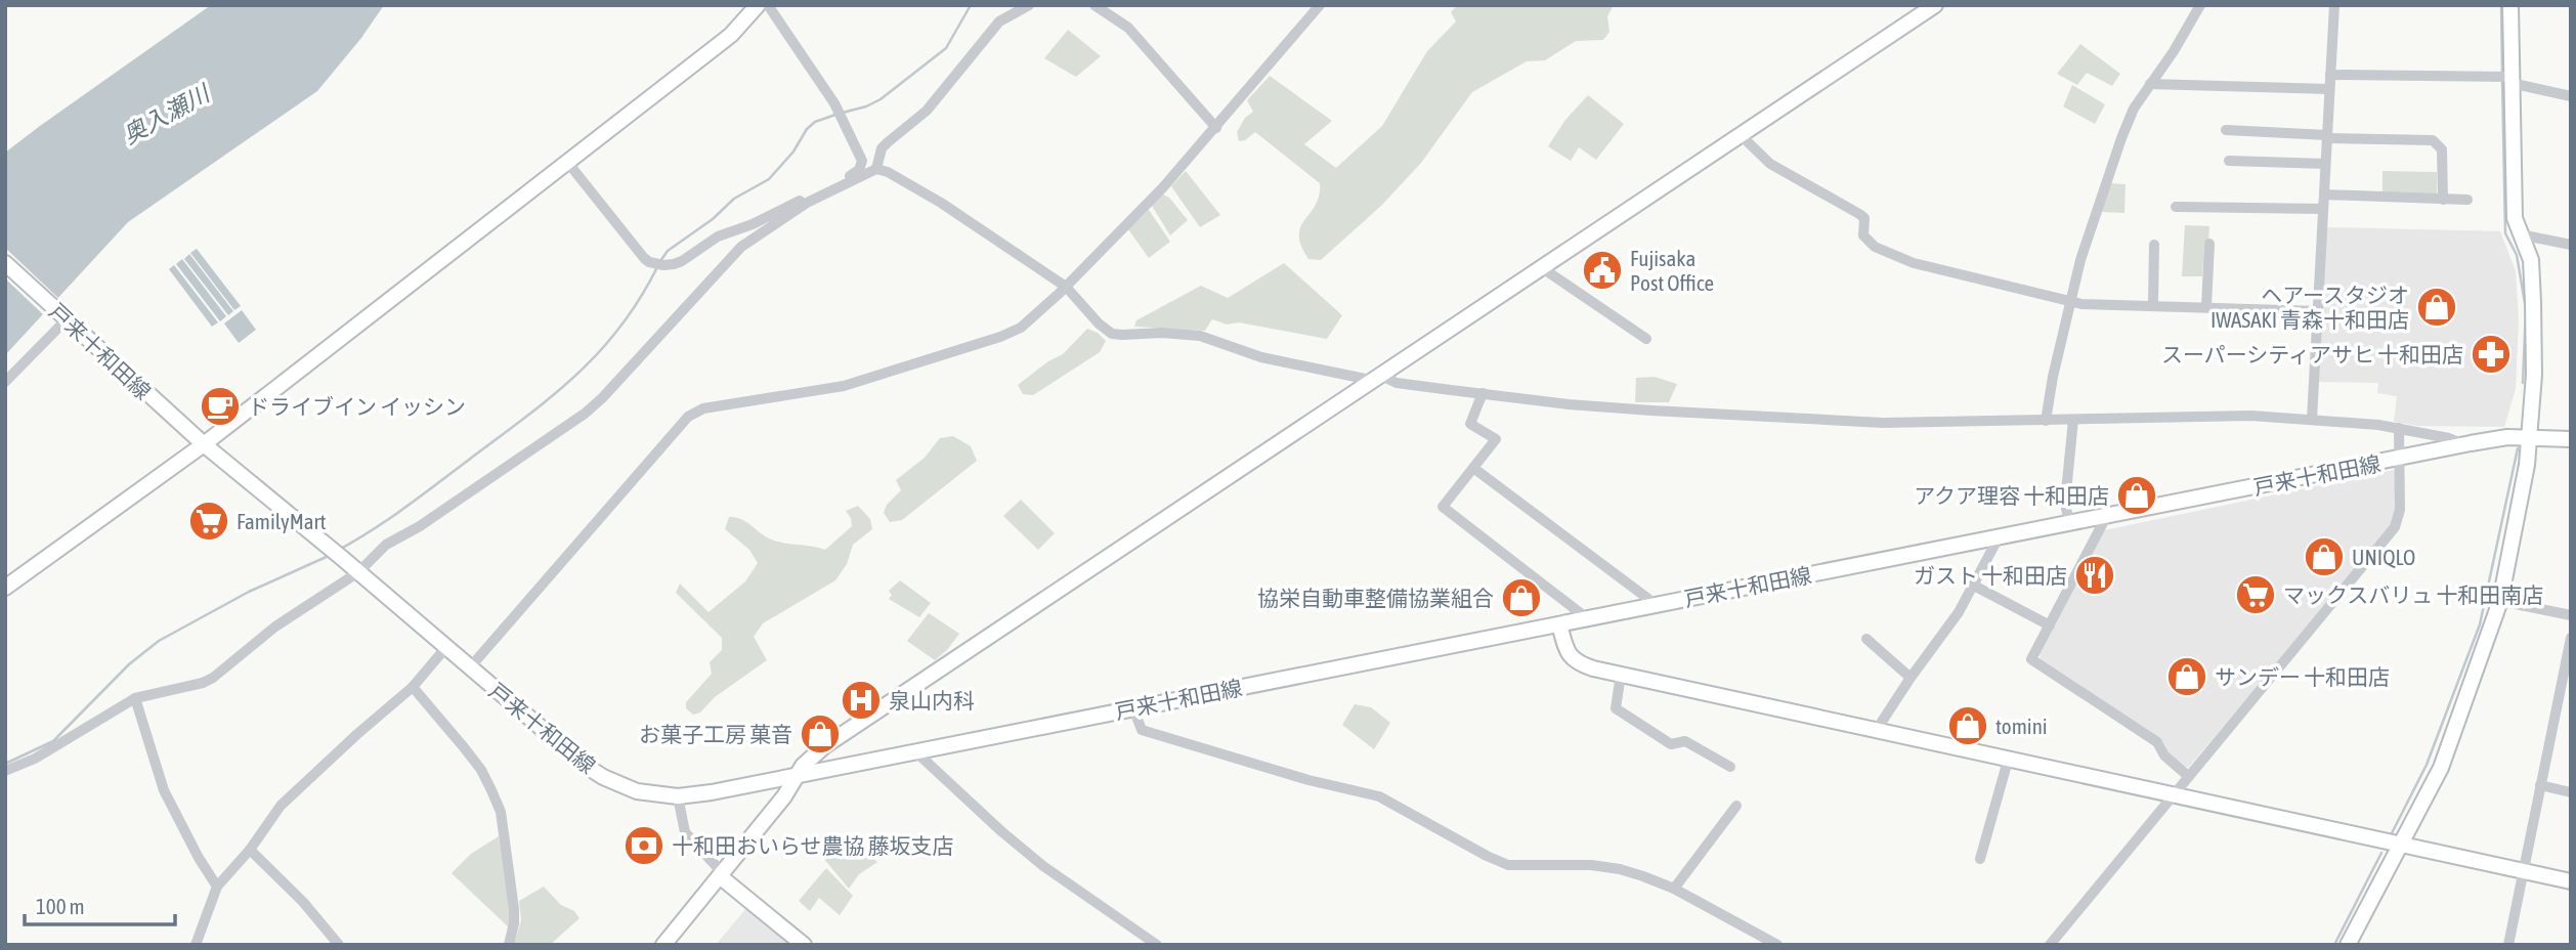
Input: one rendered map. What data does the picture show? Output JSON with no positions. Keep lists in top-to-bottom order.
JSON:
{
  "streets": {
    "street": ["戸来十和田線"]
  },
  "water": ["奥入瀬川"],
  "places": {
    "public building": ["Fujisaka Post Office"],
    "shop": [
      "ヘアースタジオ IWASAKI 青森十和田店",
      "アクア理容 十和田店",
      "UNIQLO",
      "協栄自動車整備協業組合",
      "サンデー 十和田店",
      "tomini",
      "お菓子工房 菓音"
    ],
    "pharmacy": ["スーパーシティアサヒ 十和田店"],
    "cafe": ["ドライブイン イッシン"],
    "supermarket": ["FamilyMart", "マックスバリュ 十和田南店"],
    "restaurant": ["ガスト 十和田店"],
    "hospital": ["泉山内科"],
    "bank": ["十和田おいらせ農協 藤坂支店"]
  },
  "scale_bar": "100 m"
}
